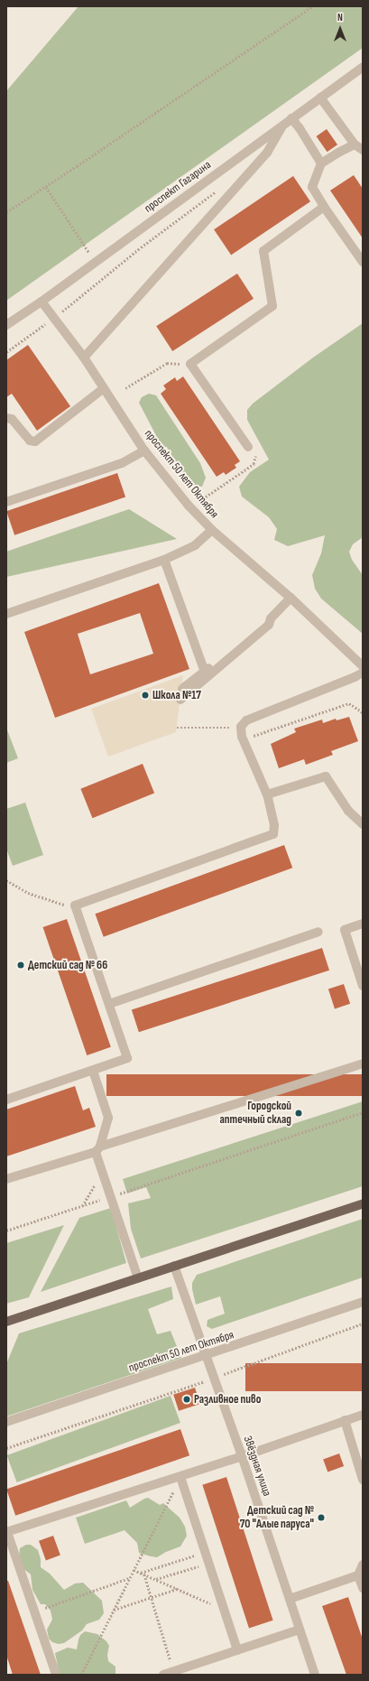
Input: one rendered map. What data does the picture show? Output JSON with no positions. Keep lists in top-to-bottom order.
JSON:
{
  "streets": {
    "street": ["проспект Гагарина", "проспект 50 лет Октября", "Звёздная улица"]
  },
  "crossings": [
    ["проспект Гагарина", "проспект 50 лет Октября"],
    ["проспект 50 лет Октября", "Звёздная улица"]
  ],
  "places": [
    "Школа №17",
    "Детский сад № 66",
    "Городской аптечный склад",
    "Разливное пиво",
    "Детский сад № 70 \"Алые паруса\""
  ],
  "north": "top"
}
